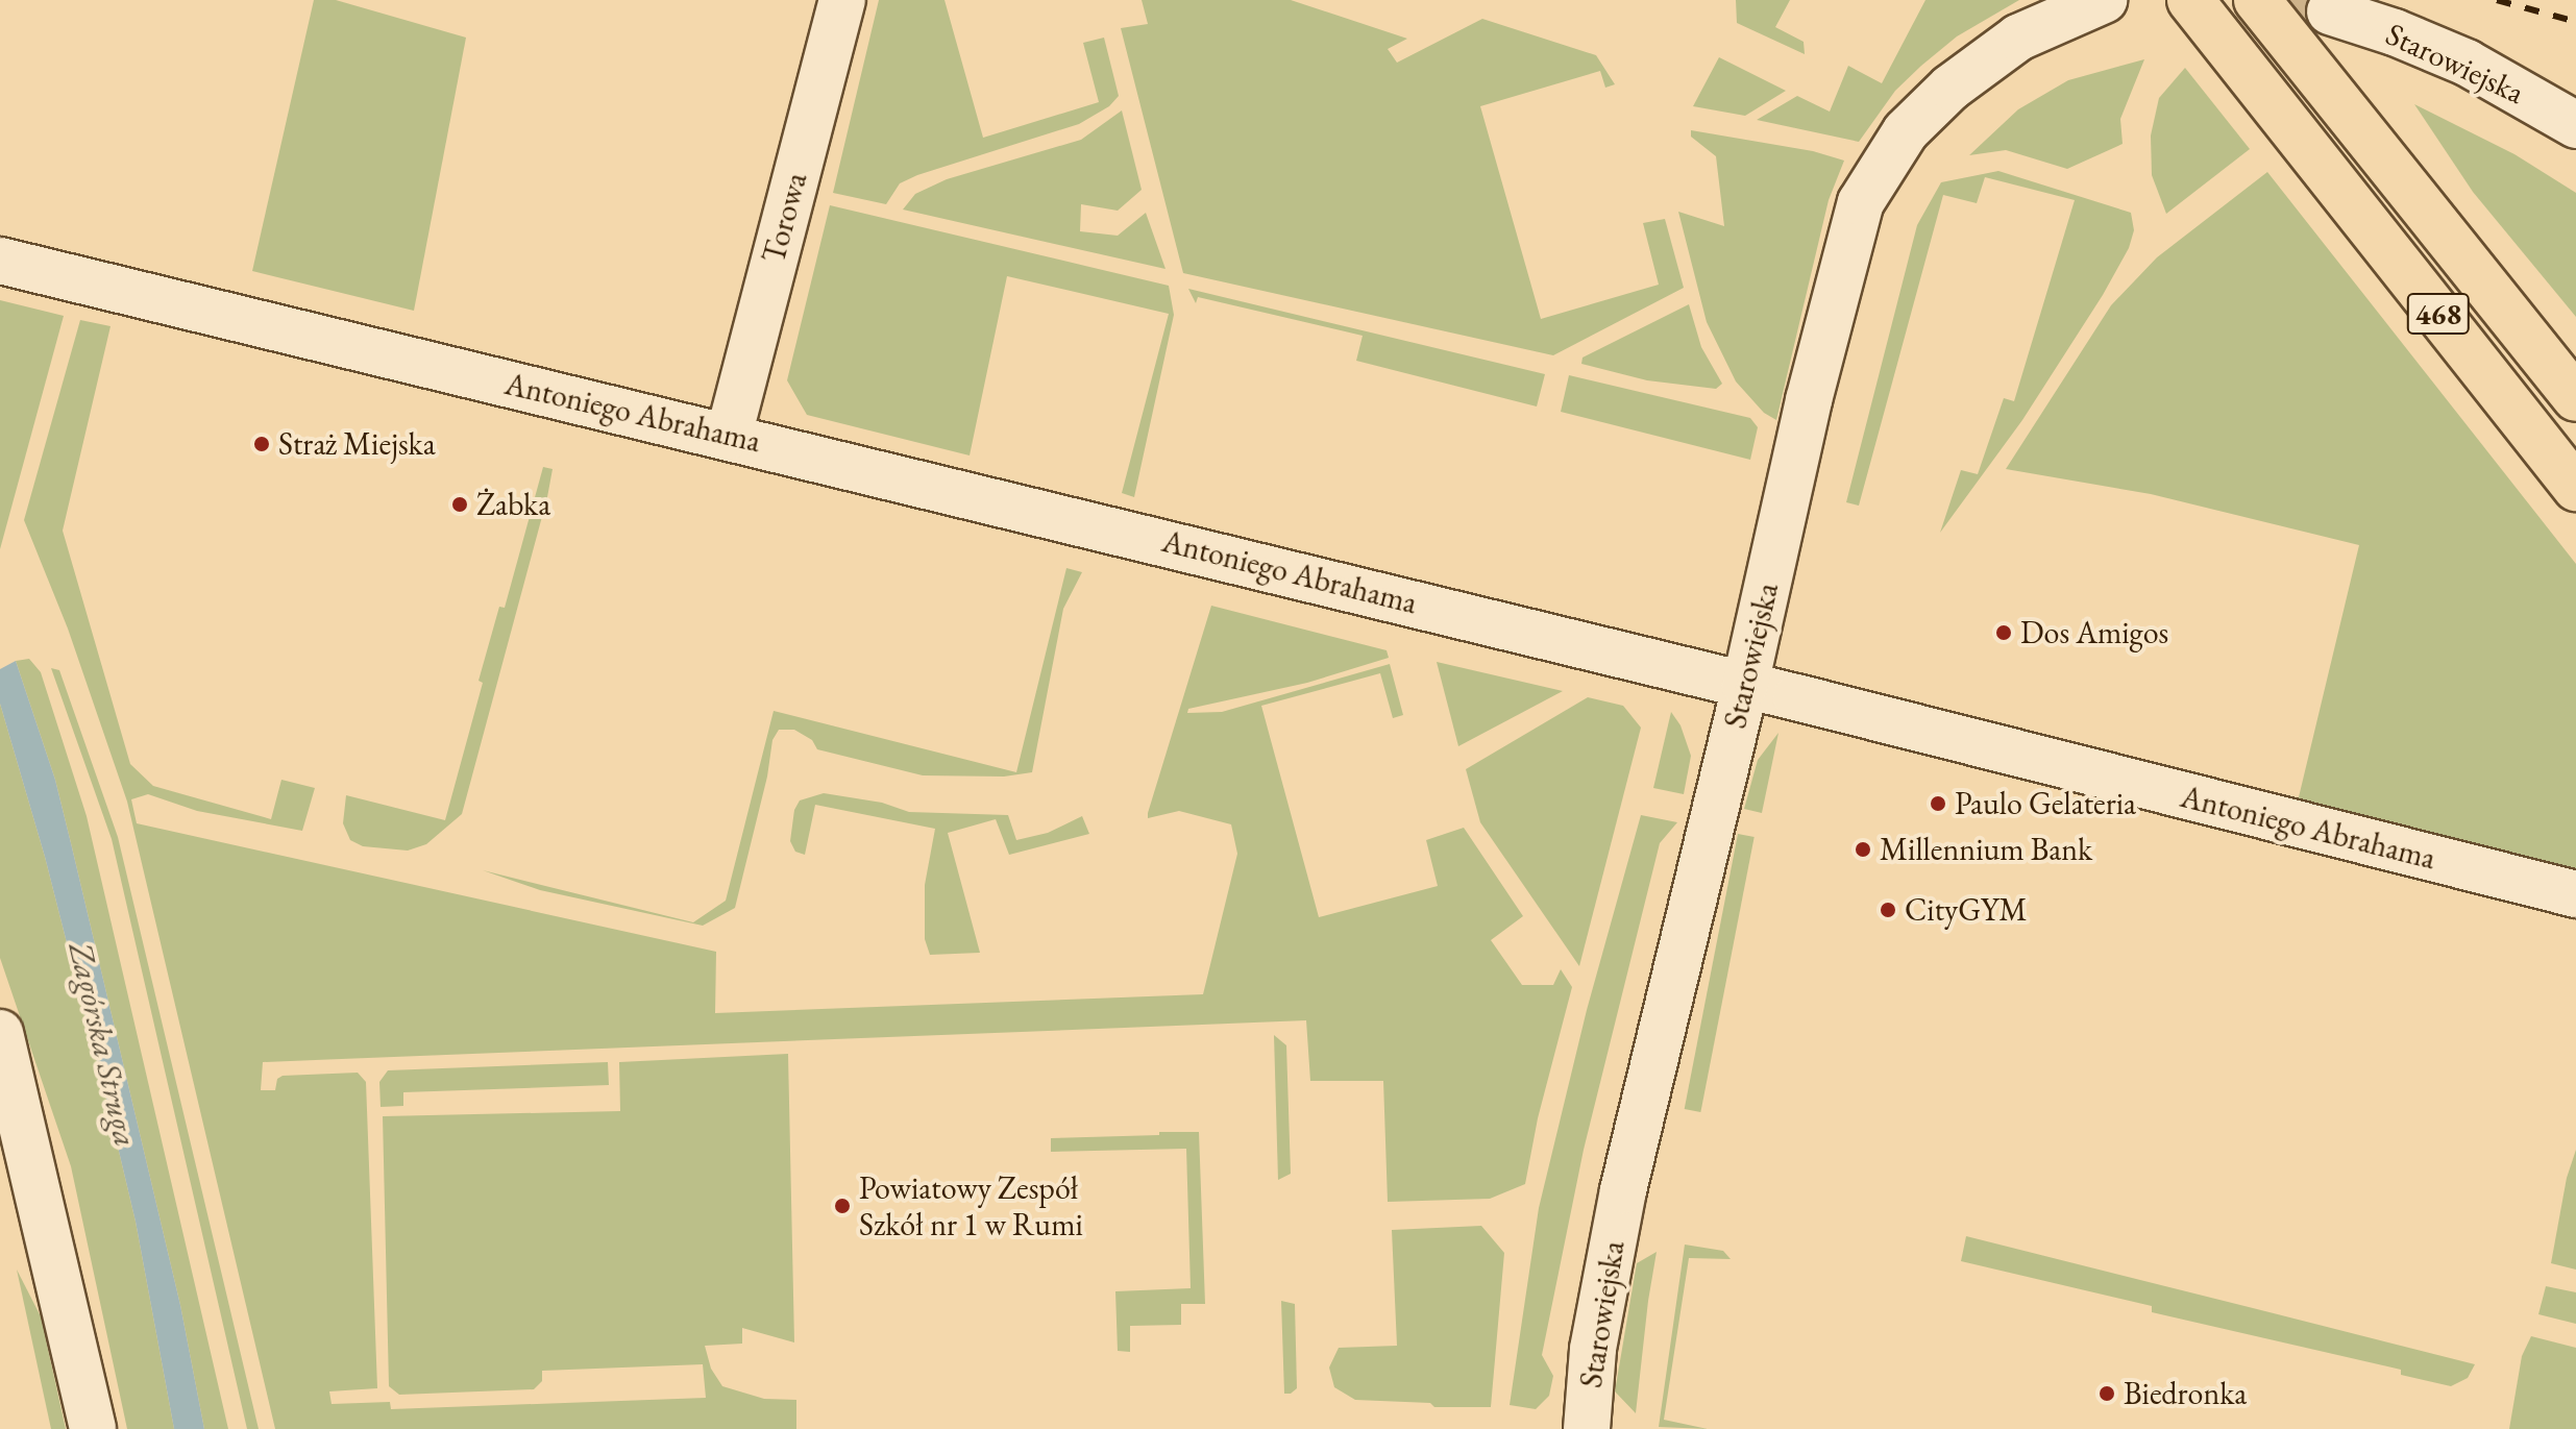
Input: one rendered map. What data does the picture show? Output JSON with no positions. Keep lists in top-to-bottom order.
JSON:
{
  "streets": {
    "main road": ["468"],
    "street": ["Starowiejska", "Torowa", "Antoniego Abrahama"]
  },
  "crossings": [
    ["Starowiejska", "Antoniego Abrahama"],
    ["Torowa", "Antoniego Abrahama"]
  ],
  "water": ["Zagórska Struga"],
  "places": [
    "Straż Miejska",
    "Żabka",
    "Dos Amigos",
    "Paulo Gelateria",
    "Millennium Bank",
    "CityGYM",
    "Powiatowy Zespół Szkół nr 1 w Rumi",
    "Biedronka"
  ]
}
